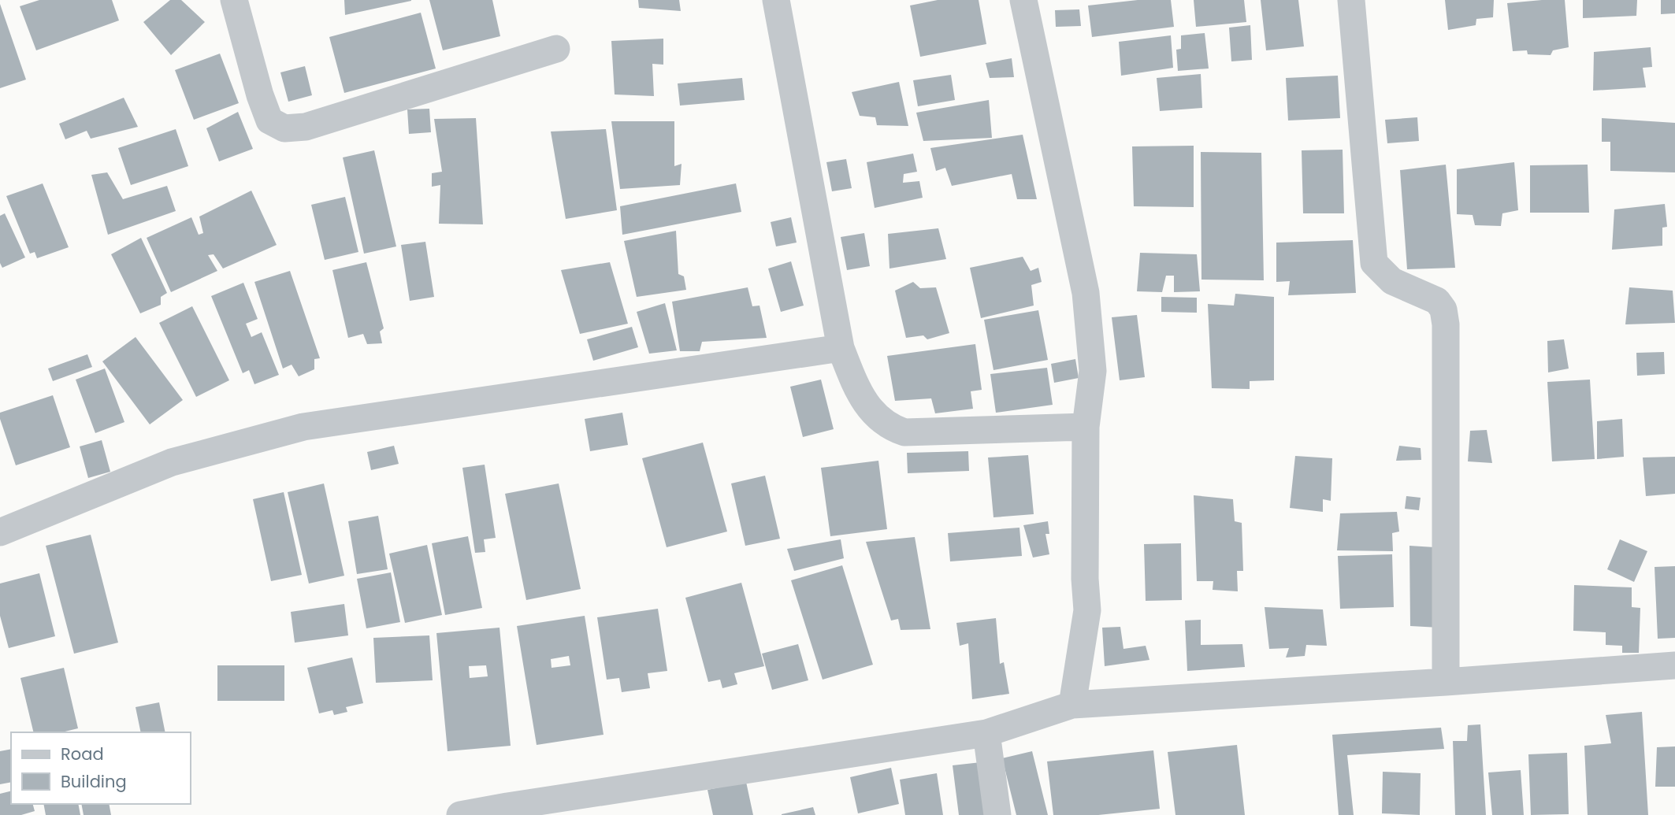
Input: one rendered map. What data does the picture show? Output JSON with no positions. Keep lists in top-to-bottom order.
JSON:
{
  "legend": ["Road", "Building"]
}
